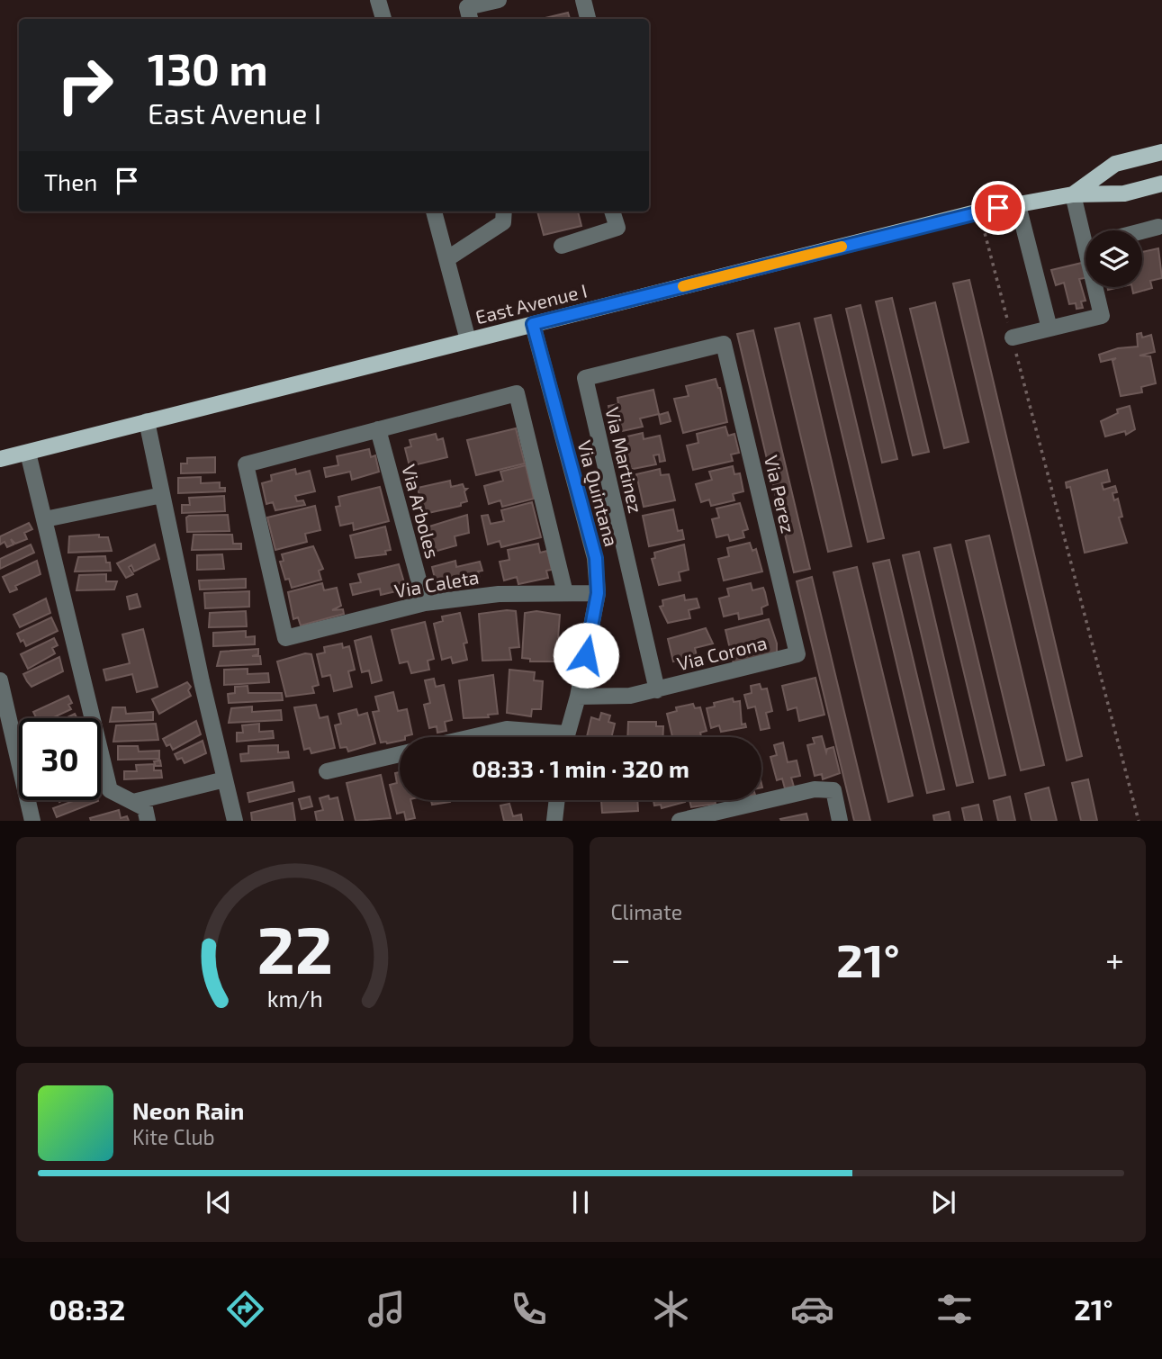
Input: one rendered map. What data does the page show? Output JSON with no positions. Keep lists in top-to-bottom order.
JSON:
{
  "streets": {
    "main road": ["East Avenue I"],
    "street": [
      "Via Martinez",
      "Via Quintana",
      "Via Perez",
      "Via Arboles",
      "Via Caleta",
      "Via Corona"
    ]
  },
  "crossings": [
    ["East Avenue I", "Via Quintana"],
    ["Via Martinez", "Via Perez"],
    ["Via Martinez", "Via Corona"],
    ["Via Quintana", "Via Caleta"],
    ["Via Quintana", "Via Corona"],
    ["Via Perez", "Via Corona"],
    ["Via Arboles", "Via Caleta"]
  ],
  "page": {
    "turn": ["130 m", "East Avenue I"],
    "then": "Then",
    "limit": "30",
    "trip": "08:33 · 1 min · 320 m",
    "tile": "Climate",
    "heat": ["−", "21°", "+"],
    "song": ["Neon Rain", "Kite Club"],
    "tabs": ["08:32", "21°"],
    "gauge": ["22", "km/h"]
  }
}
